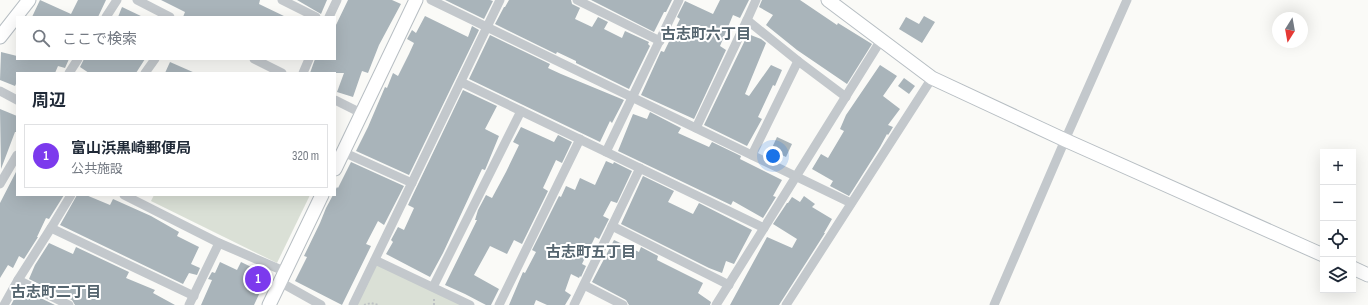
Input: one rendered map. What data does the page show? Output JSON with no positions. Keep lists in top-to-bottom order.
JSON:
{
  "districts": ["古志町六丁目", "古志町五丁目", "古志町二丁目"],
  "north": "bottom",
  "page": {
    "search": "ここで検索",
    "heading": "周辺",
    "list": [
      {
        "mark": "1",
        "name": "富山浜黒崎郵便局",
        "note": "公共施設",
        "value": "320 m"
      }
    ],
    "map_buttons": ["+", "−"],
    "pins": "1"
  }
}
